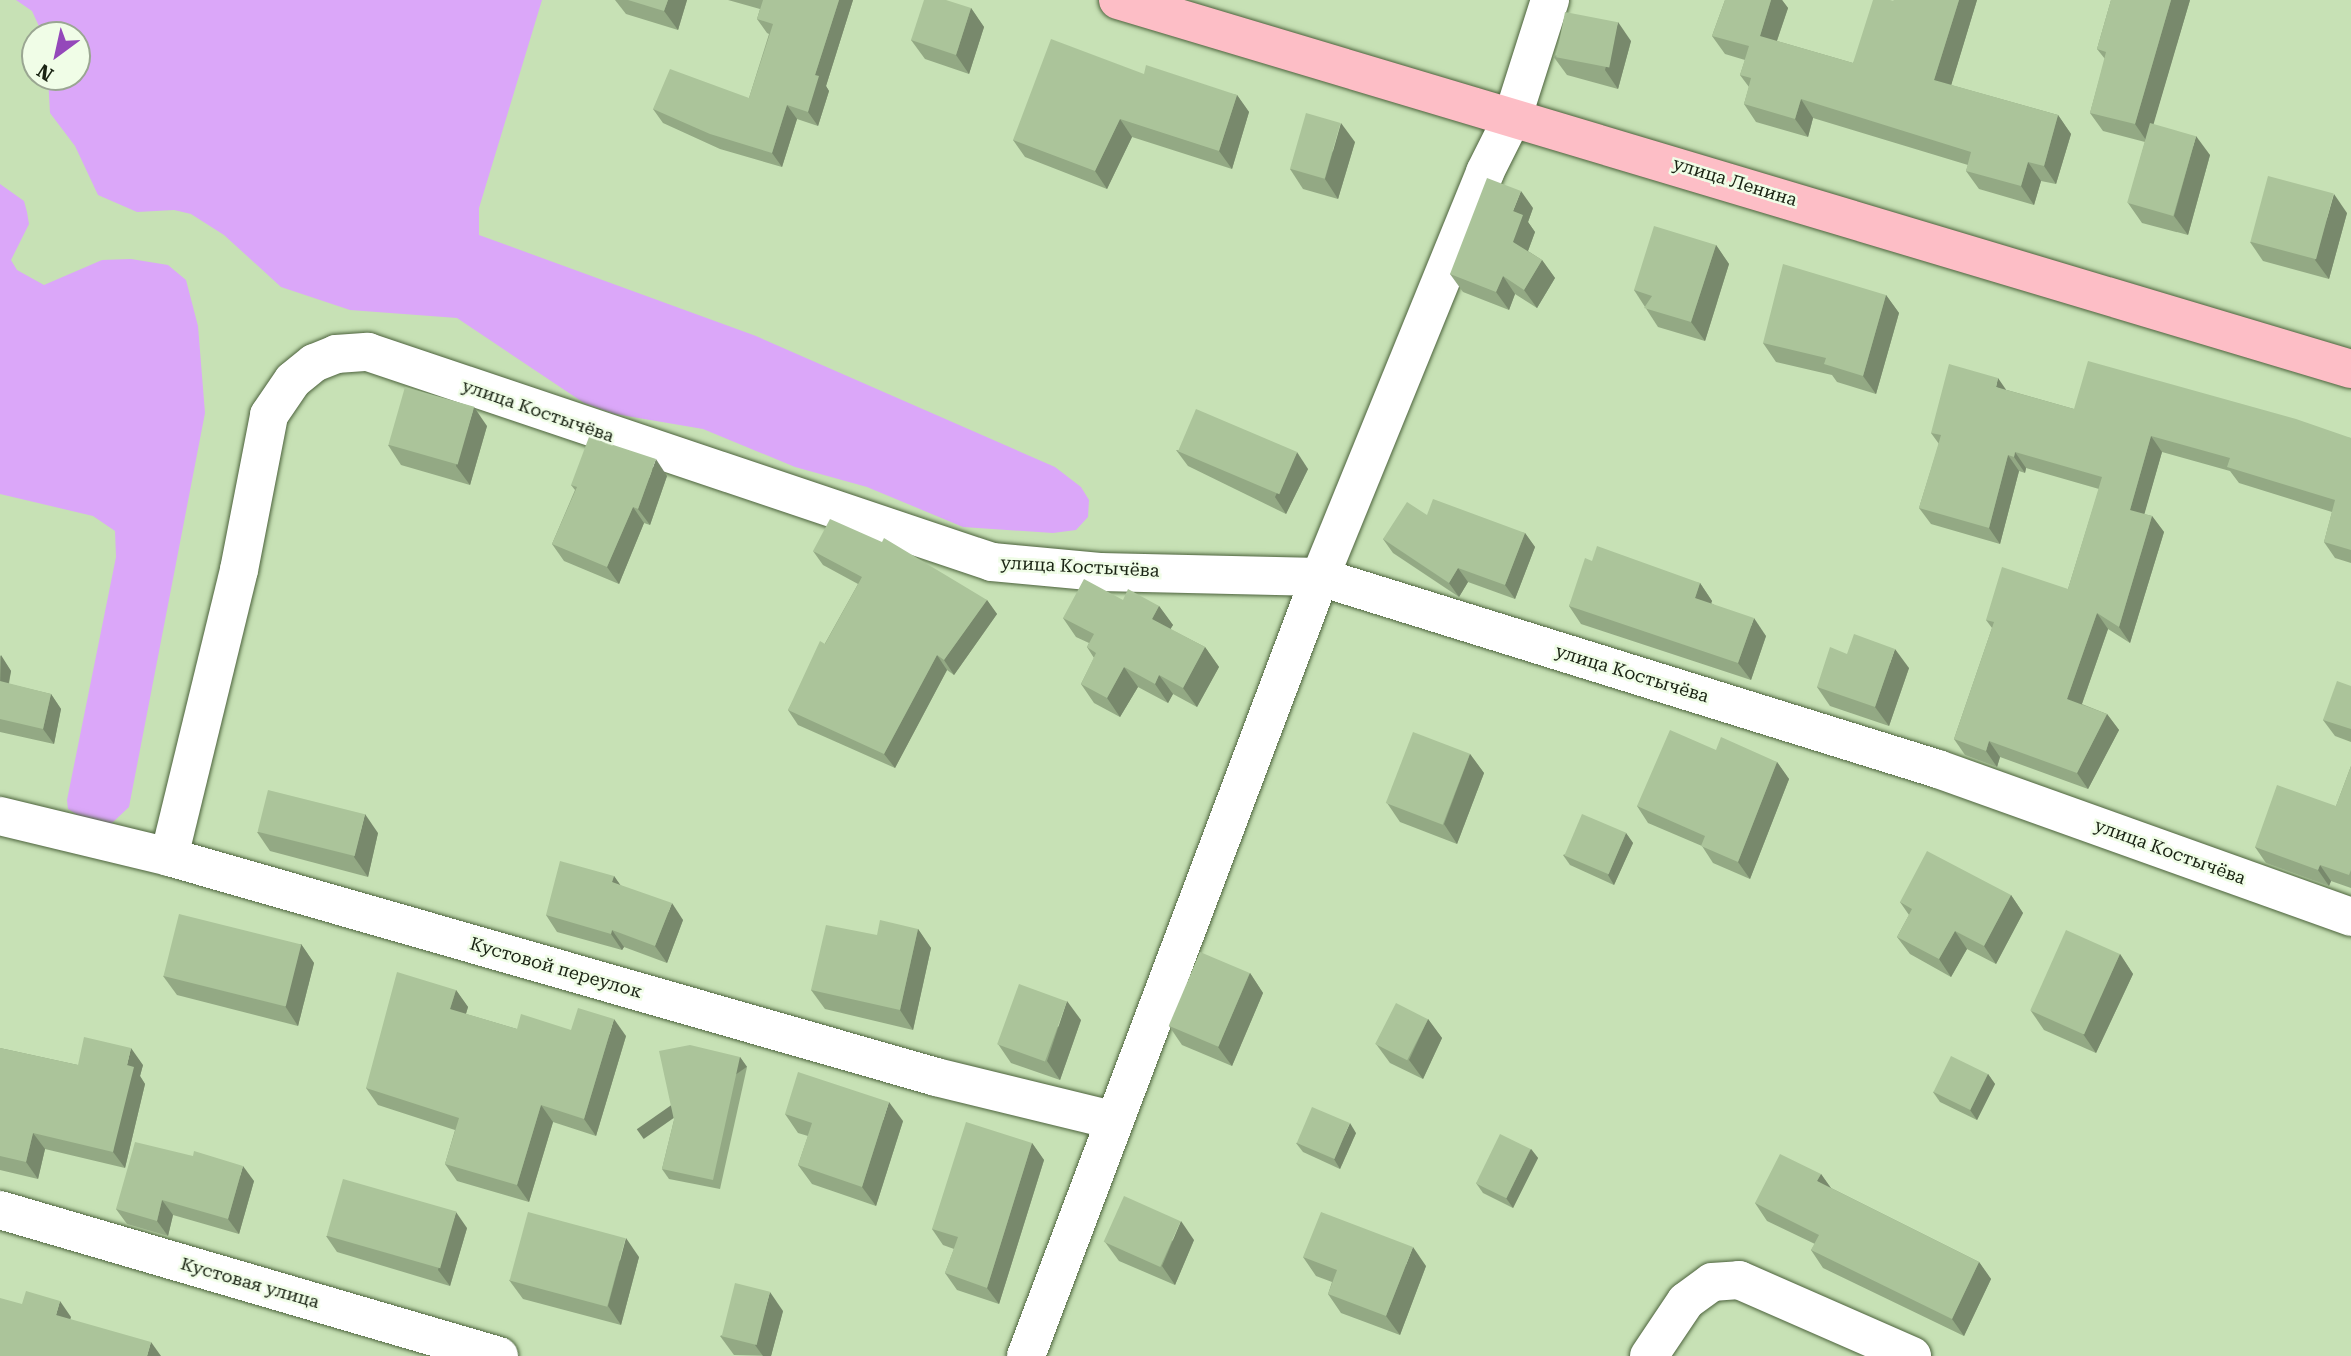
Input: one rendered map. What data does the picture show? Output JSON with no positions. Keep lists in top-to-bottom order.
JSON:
{
  "streets": {
    "main road": ["улица Ленина"],
    "street": ["улица Костычёва", "Кустовой переулок", "Кустовая улица"]
  },
  "crossings": [
    ["улица Костычёва", "Кустовой переулок"]
  ],
  "north": "bottom left"
}
